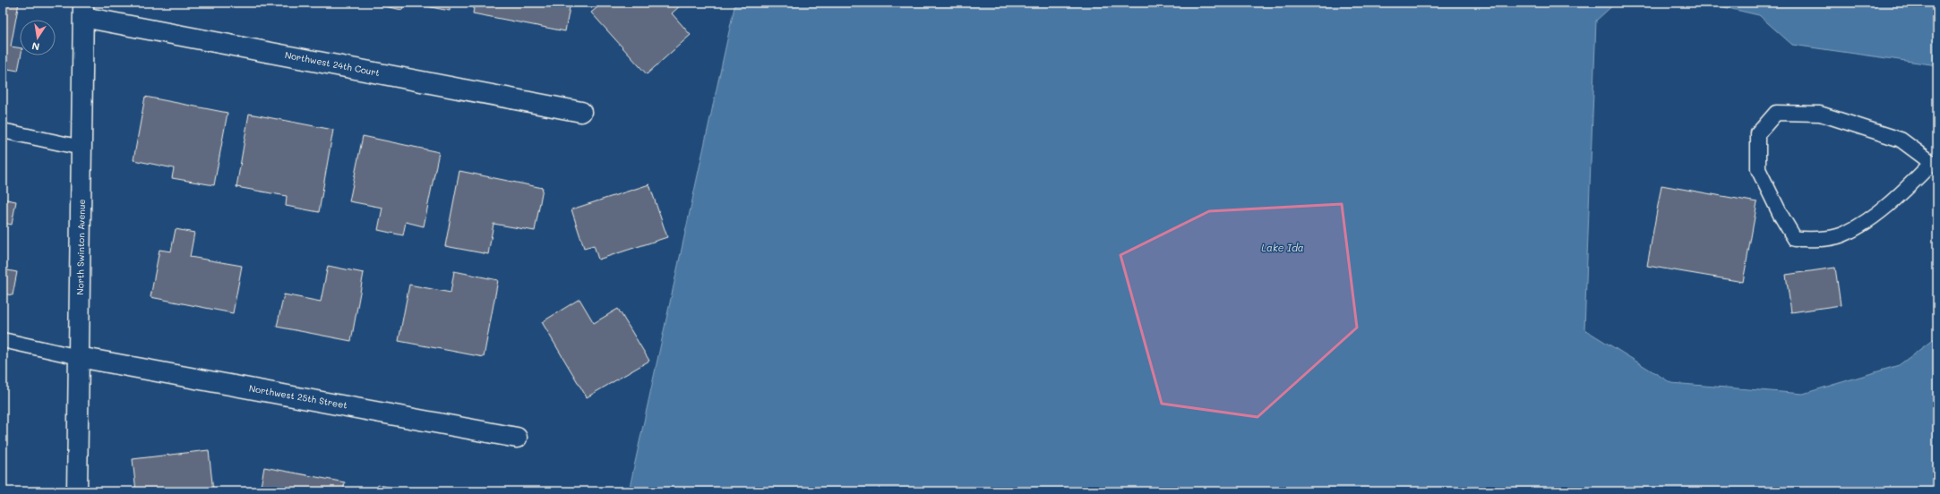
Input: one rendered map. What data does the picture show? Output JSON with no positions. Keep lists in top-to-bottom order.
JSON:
{
  "streets": {
    "street": ["Northwest 24th Court", "North Swinton Avenue", "Northwest 25th Street"]
  },
  "crossings": [
    ["Northwest 24th Court", "North Swinton Avenue"],
    ["North Swinton Avenue", "Northwest 25th Street"]
  ],
  "water": ["Lake Ida"],
  "north": "bottom"
}
